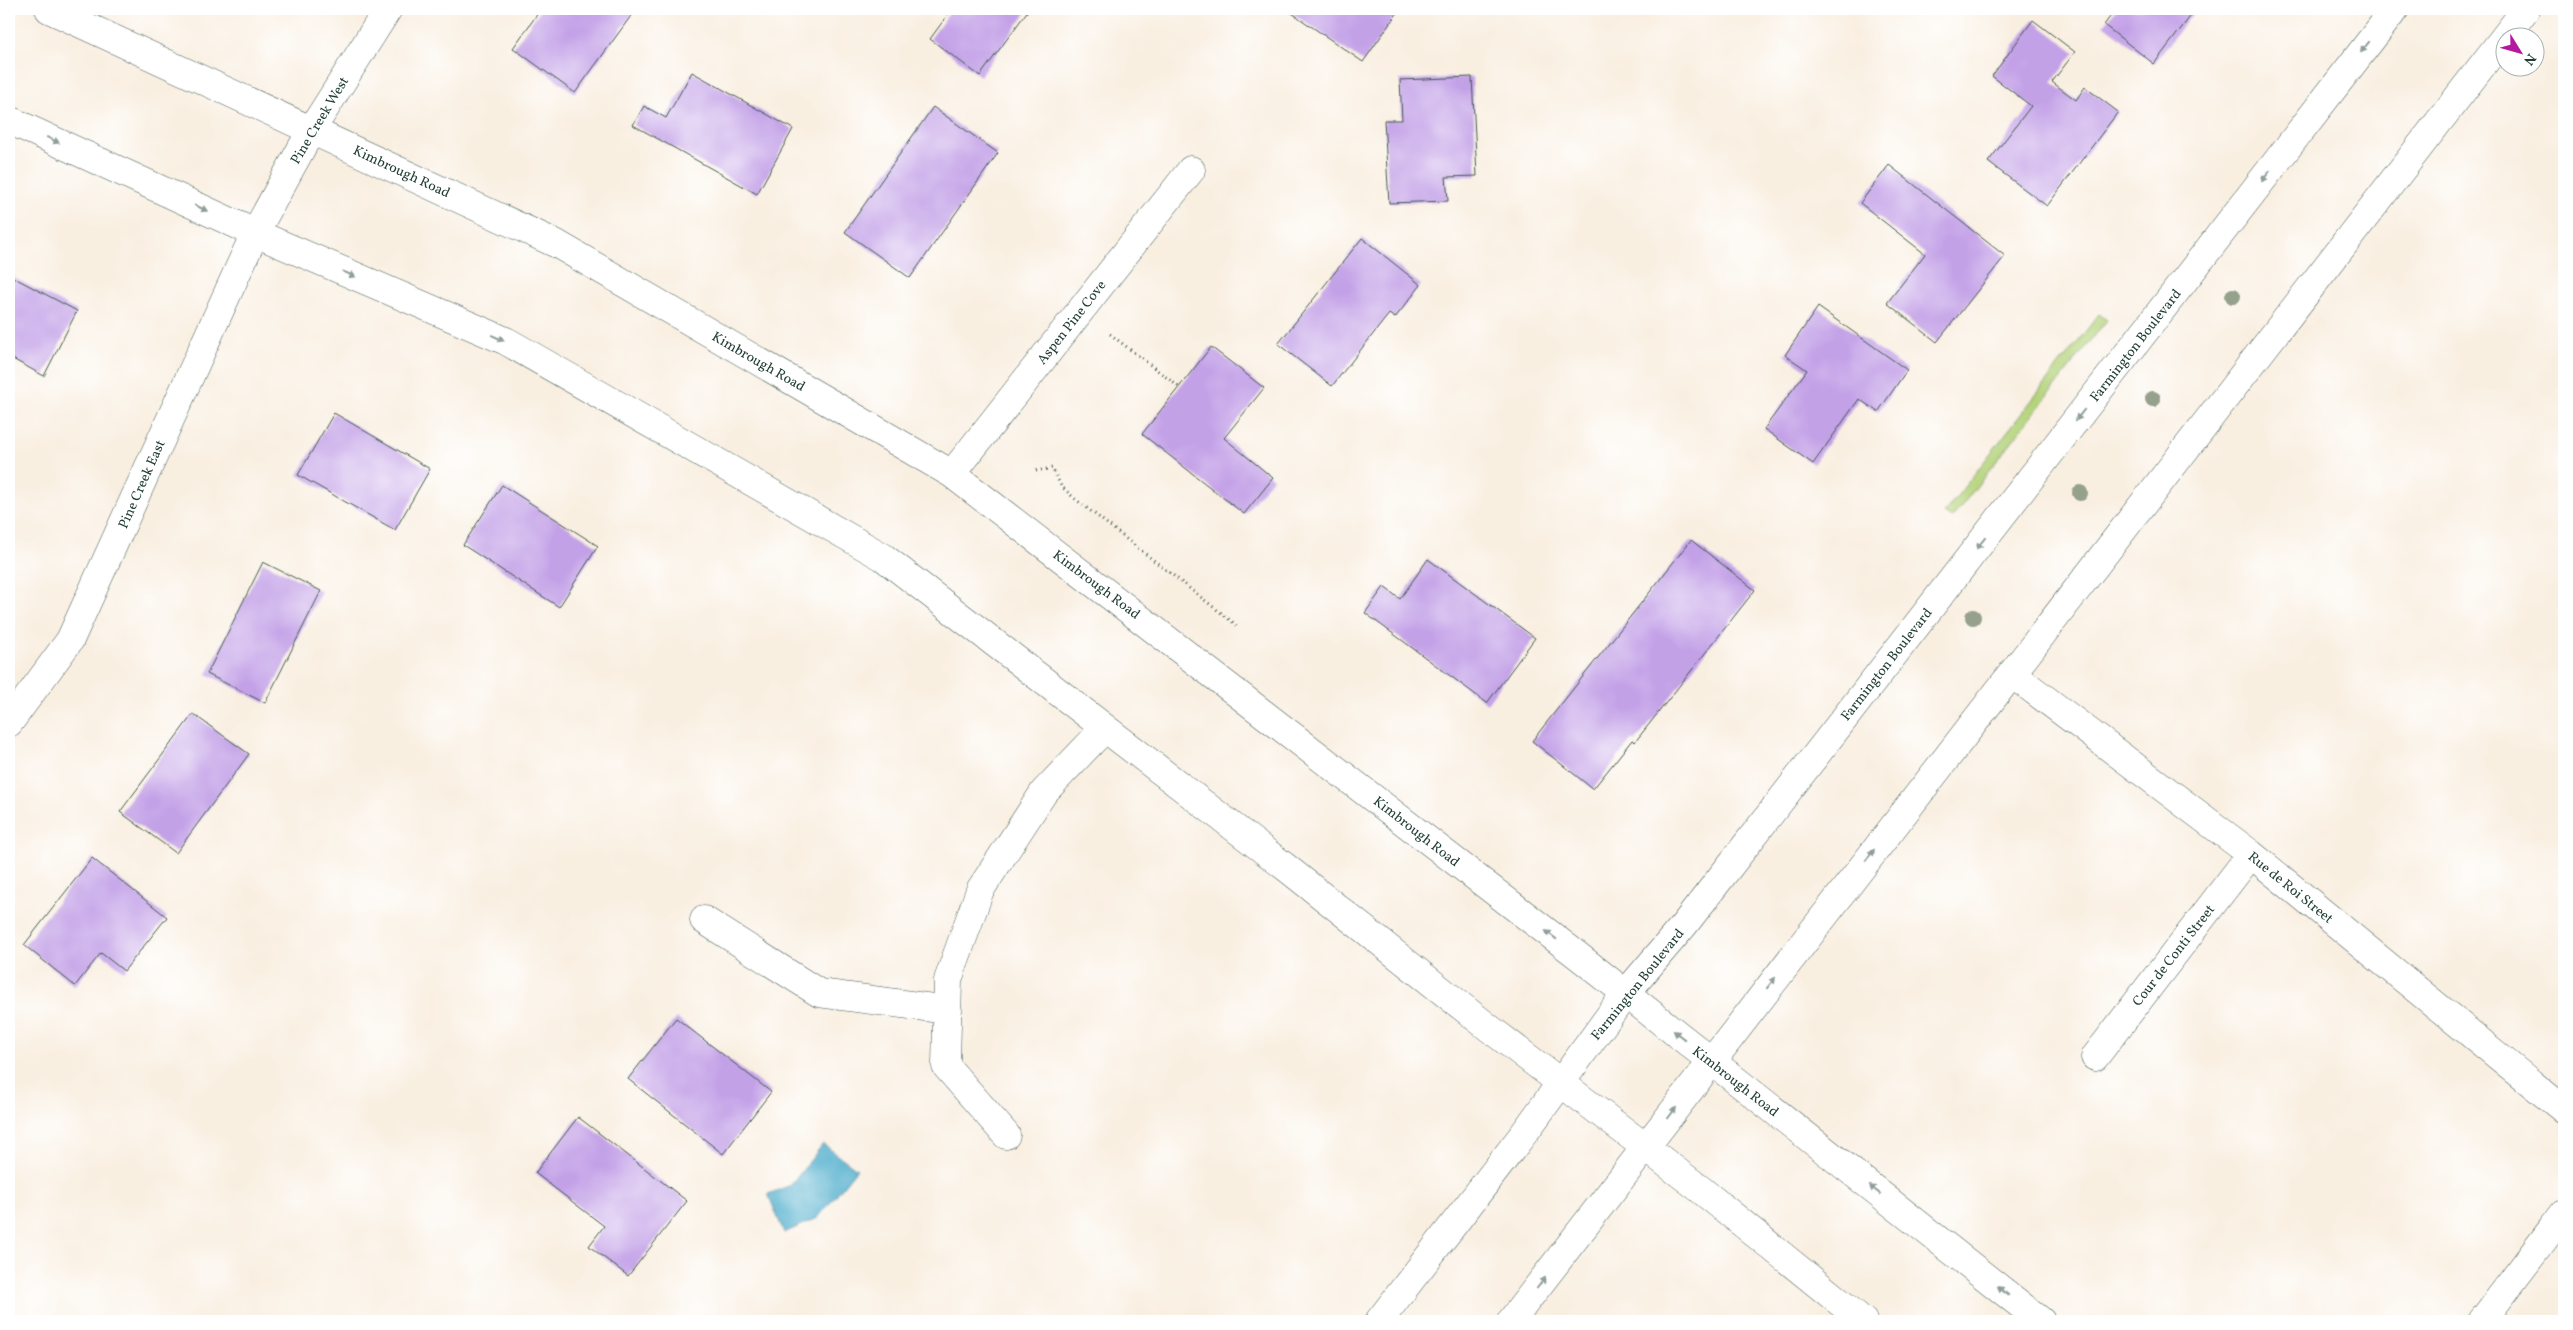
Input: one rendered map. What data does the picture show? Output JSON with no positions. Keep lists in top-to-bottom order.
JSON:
{
  "streets": {
    "street": [
      "Pine Creek West",
      "Kimbrough Road",
      "Aspen Pine Cove",
      "Farmington Boulevard",
      "Pine Creek East",
      "Rue de Roi Street",
      "Cour de Conti Street"
    ]
  },
  "crossings": [
    ["Pine Creek West", "Kimbrough Road"],
    ["Pine Creek West", "Pine Creek East"],
    ["Kimbrough Road", "Aspen Pine Cove"],
    ["Kimbrough Road", "Farmington Boulevard"],
    ["Rue de Roi Street", "Cour de Conti Street"]
  ],
  "north": "bottom right"
}
